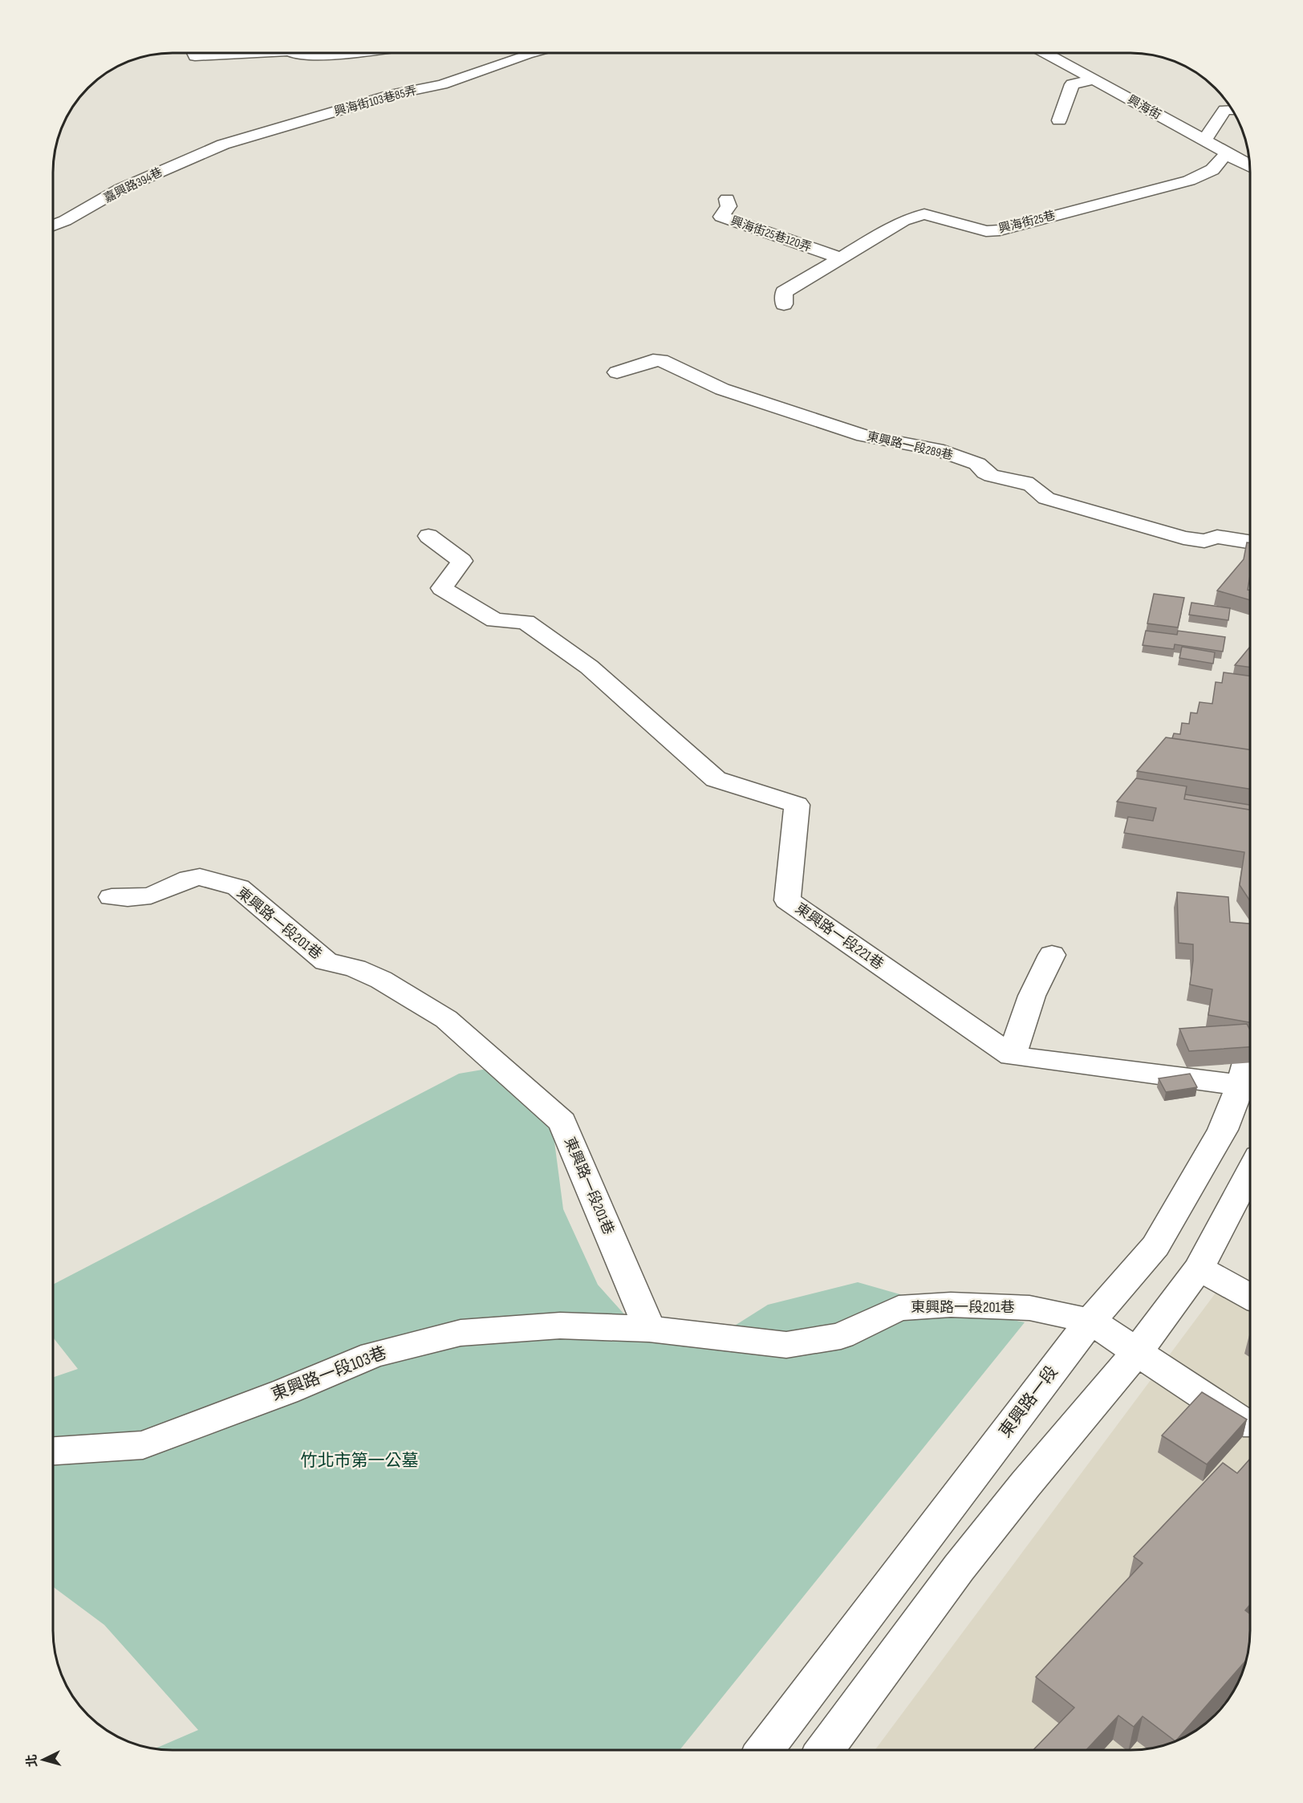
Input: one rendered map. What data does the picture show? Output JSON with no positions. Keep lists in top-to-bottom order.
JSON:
{
  "streets": {
    "street": [
      "興海街103巷85弄",
      "興海街",
      "嘉興路394巷",
      "興海街25巷",
      "興海街25巷120弄",
      "東興路一段289巷",
      "東興路一段201巷",
      "東興路一段221巷",
      "東興路一段103巷",
      "東興路一段"
    ]
  },
  "crossings": [
    ["興海街103巷85弄", "嘉興路394巷"],
    ["興海街", "興海街25巷"],
    ["興海街25巷", "興海街25巷120弄"],
    ["東興路一段201巷", "東興路一段103巷"],
    ["東興路一段201巷", "東興路一段"],
    ["東興路一段221巷", "東興路一段"]
  ],
  "parks": ["竹北市第一公墓"],
  "north": "left"
}
